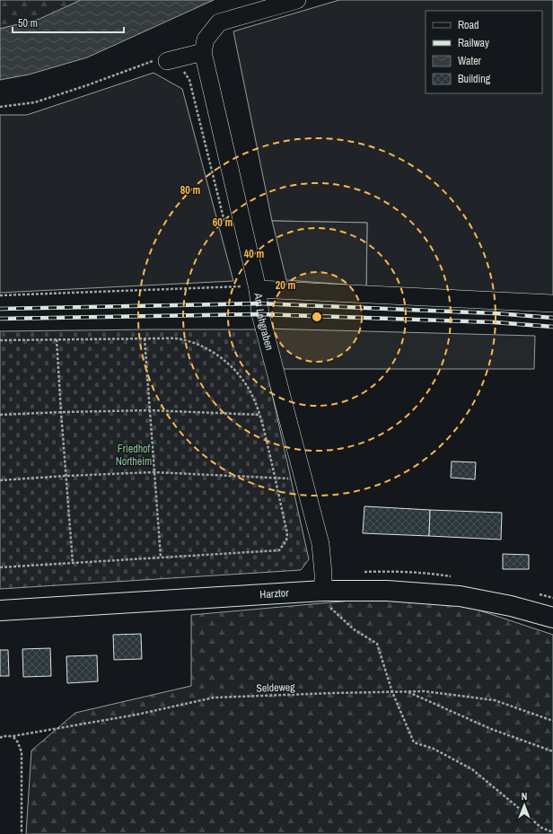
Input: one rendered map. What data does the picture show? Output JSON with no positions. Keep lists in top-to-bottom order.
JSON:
{
  "streets": {
    "main road": ["Harztor"],
    "street": ["Am Lohgraben"],
    "path": ["Seldeweg"]
  },
  "crossings": [
    ["Am Lohgraben", "Harztor"]
  ],
  "parks": ["Friedhof Northeim"],
  "legend": [
    "Road",
    "Railway",
    "Water",
    "Building"
  ],
  "scale_bar": "50 m",
  "north": "top",
  "rings": [
    "80 m",
    "60 m",
    "40 m",
    "20 m"
  ]
}
